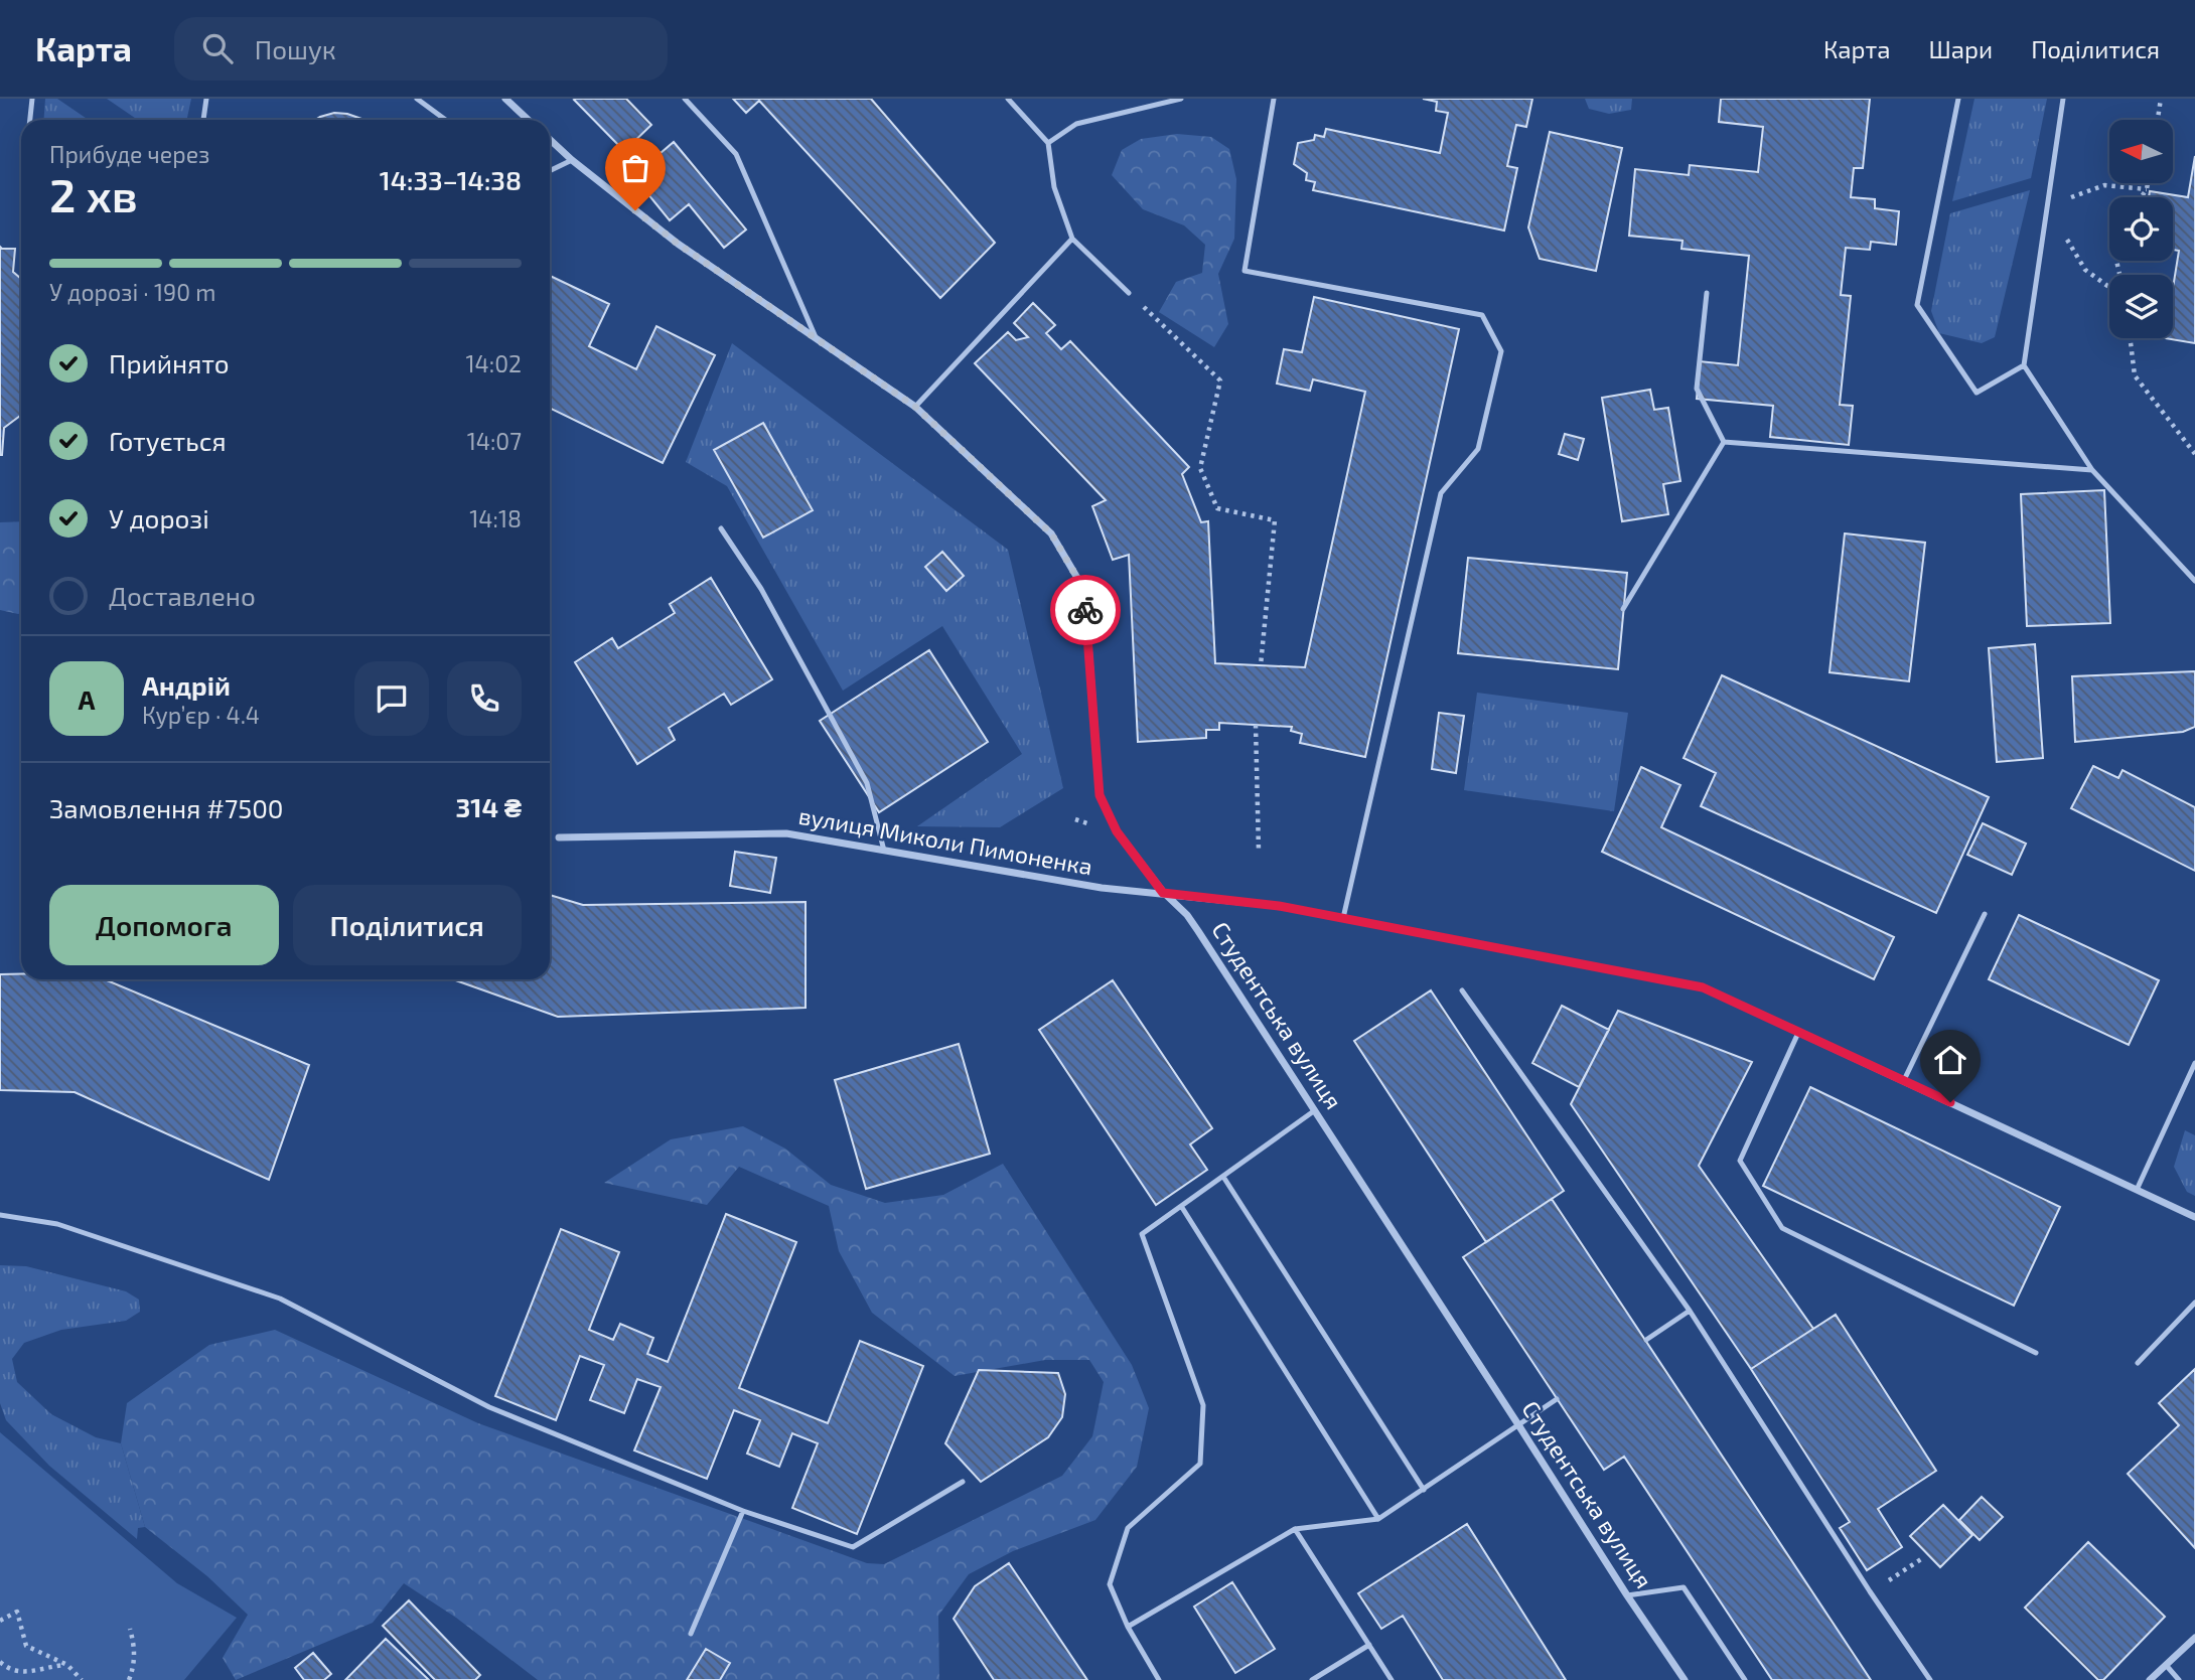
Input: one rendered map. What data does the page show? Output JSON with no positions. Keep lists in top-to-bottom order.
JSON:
{
  "streets": {
    "street": ["вулиця Миколи Пимоненка", "Студентська вулиця"]
  },
  "crossings": [
    ["вулиця Миколи Пимоненка", "Студентська вулиця"]
  ],
  "north": "left",
  "page": {
    "header": "Карта",
    "search": "Пошук",
    "nav": ["Карта", "Шари", "Поділитися"],
    "heading": ["2 хв", "Прибуде через", "14:33–14:38"],
    "panel": [
      "Андрій",
      "Кур’єр · 4.4",
      "Замовлення #7500",
      "314 ₴"
    ],
    "bar": "У дорозі · 190 m",
    "list": [
      ["Прийнято", "14:02"],
      ["Готується", "14:07"],
      ["У дорозі", "14:18"],
      "Доставлено"
    ],
    "round": "А",
    "buttons": ["Допомога", "Поділитися"]
  }
}
